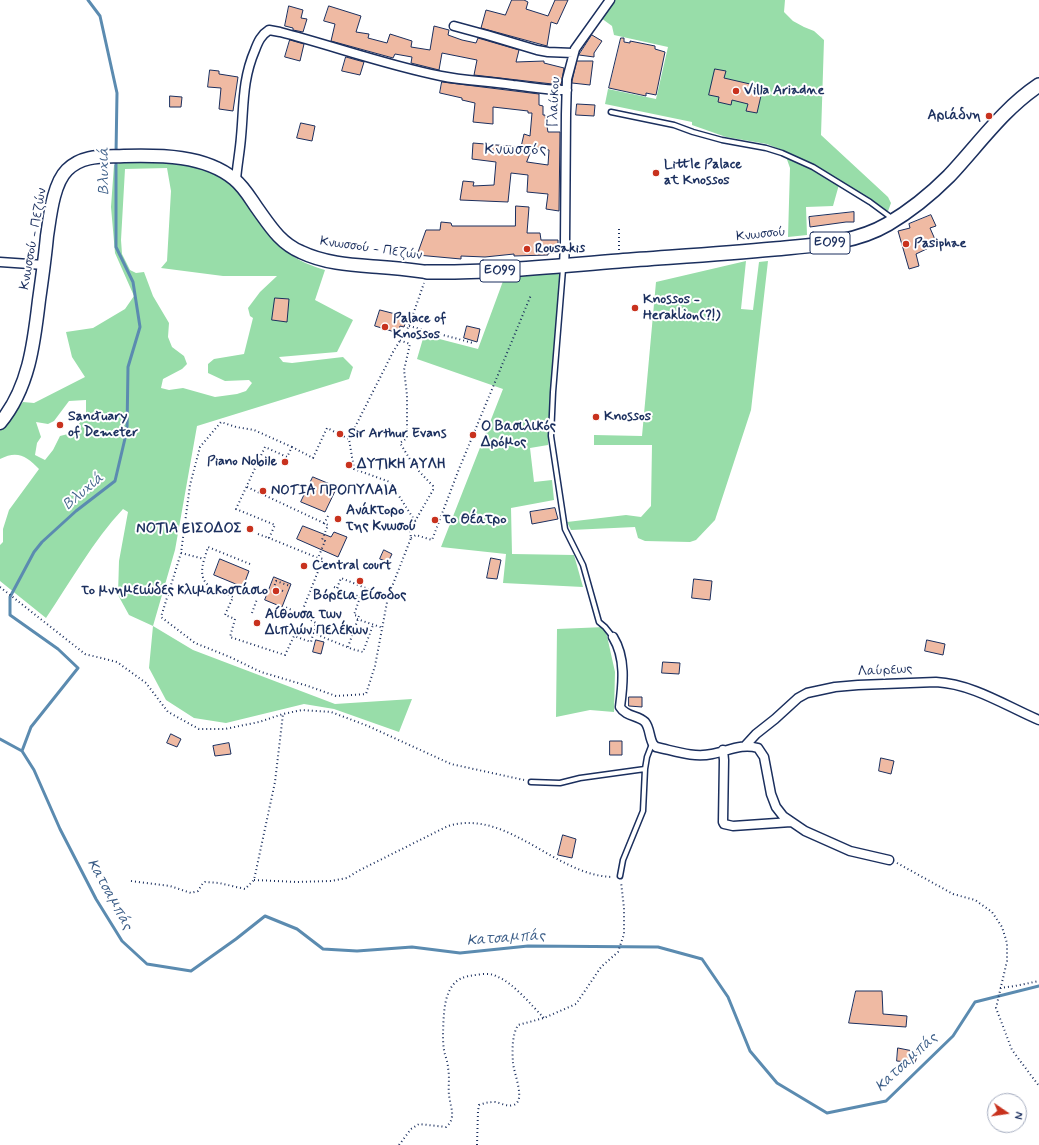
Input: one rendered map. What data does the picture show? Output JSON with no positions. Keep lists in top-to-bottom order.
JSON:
{
  "streets": {
    "main road": ["Κνωσσού", "Κνωσσού - Πεζών", "ΕΟ99"],
    "street": ["Γλαύκου", "Λαύρεως"]
  },
  "crossings": [
    ["Γλαύκου", "Κνωσσού"],
    ["Κνωσσού", "Κνωσσού - Πεζών"]
  ],
  "districts": ["Κνωσσός"],
  "water": ["Βλυχιά", "Κατσαμπάς"],
  "places": [
    "Villa Ariadne",
    "Αριάδνη",
    "Little Palace at Knossos",
    "Pasiphae",
    "Rousakis",
    "Knossos - Heraklion(?!)",
    "Palace of Knossos",
    "Knossos",
    "Sanctuary of Demeter",
    "Sir Arthur Evans",
    "Ο Βασιλικός Δρόμος",
    "Piano Nobile",
    "ΔΥΤΙΚΗ ΑΥΛΗ",
    "NOTIA ΠΡΟΠΥΛΑΙΑ",
    "Ανάκτορο της Κνωσού",
    "το Θέατρο",
    "ΝΟΤΙΑ ΕΙΣΟΔΟΣ",
    "Central court",
    "Βόρεια Είσοδος",
    "το μνημειώδες κλιμακοστάσιο",
    "Αίθουσα των Διπλών Πελέκων"
  ],
  "north": "right"
}
